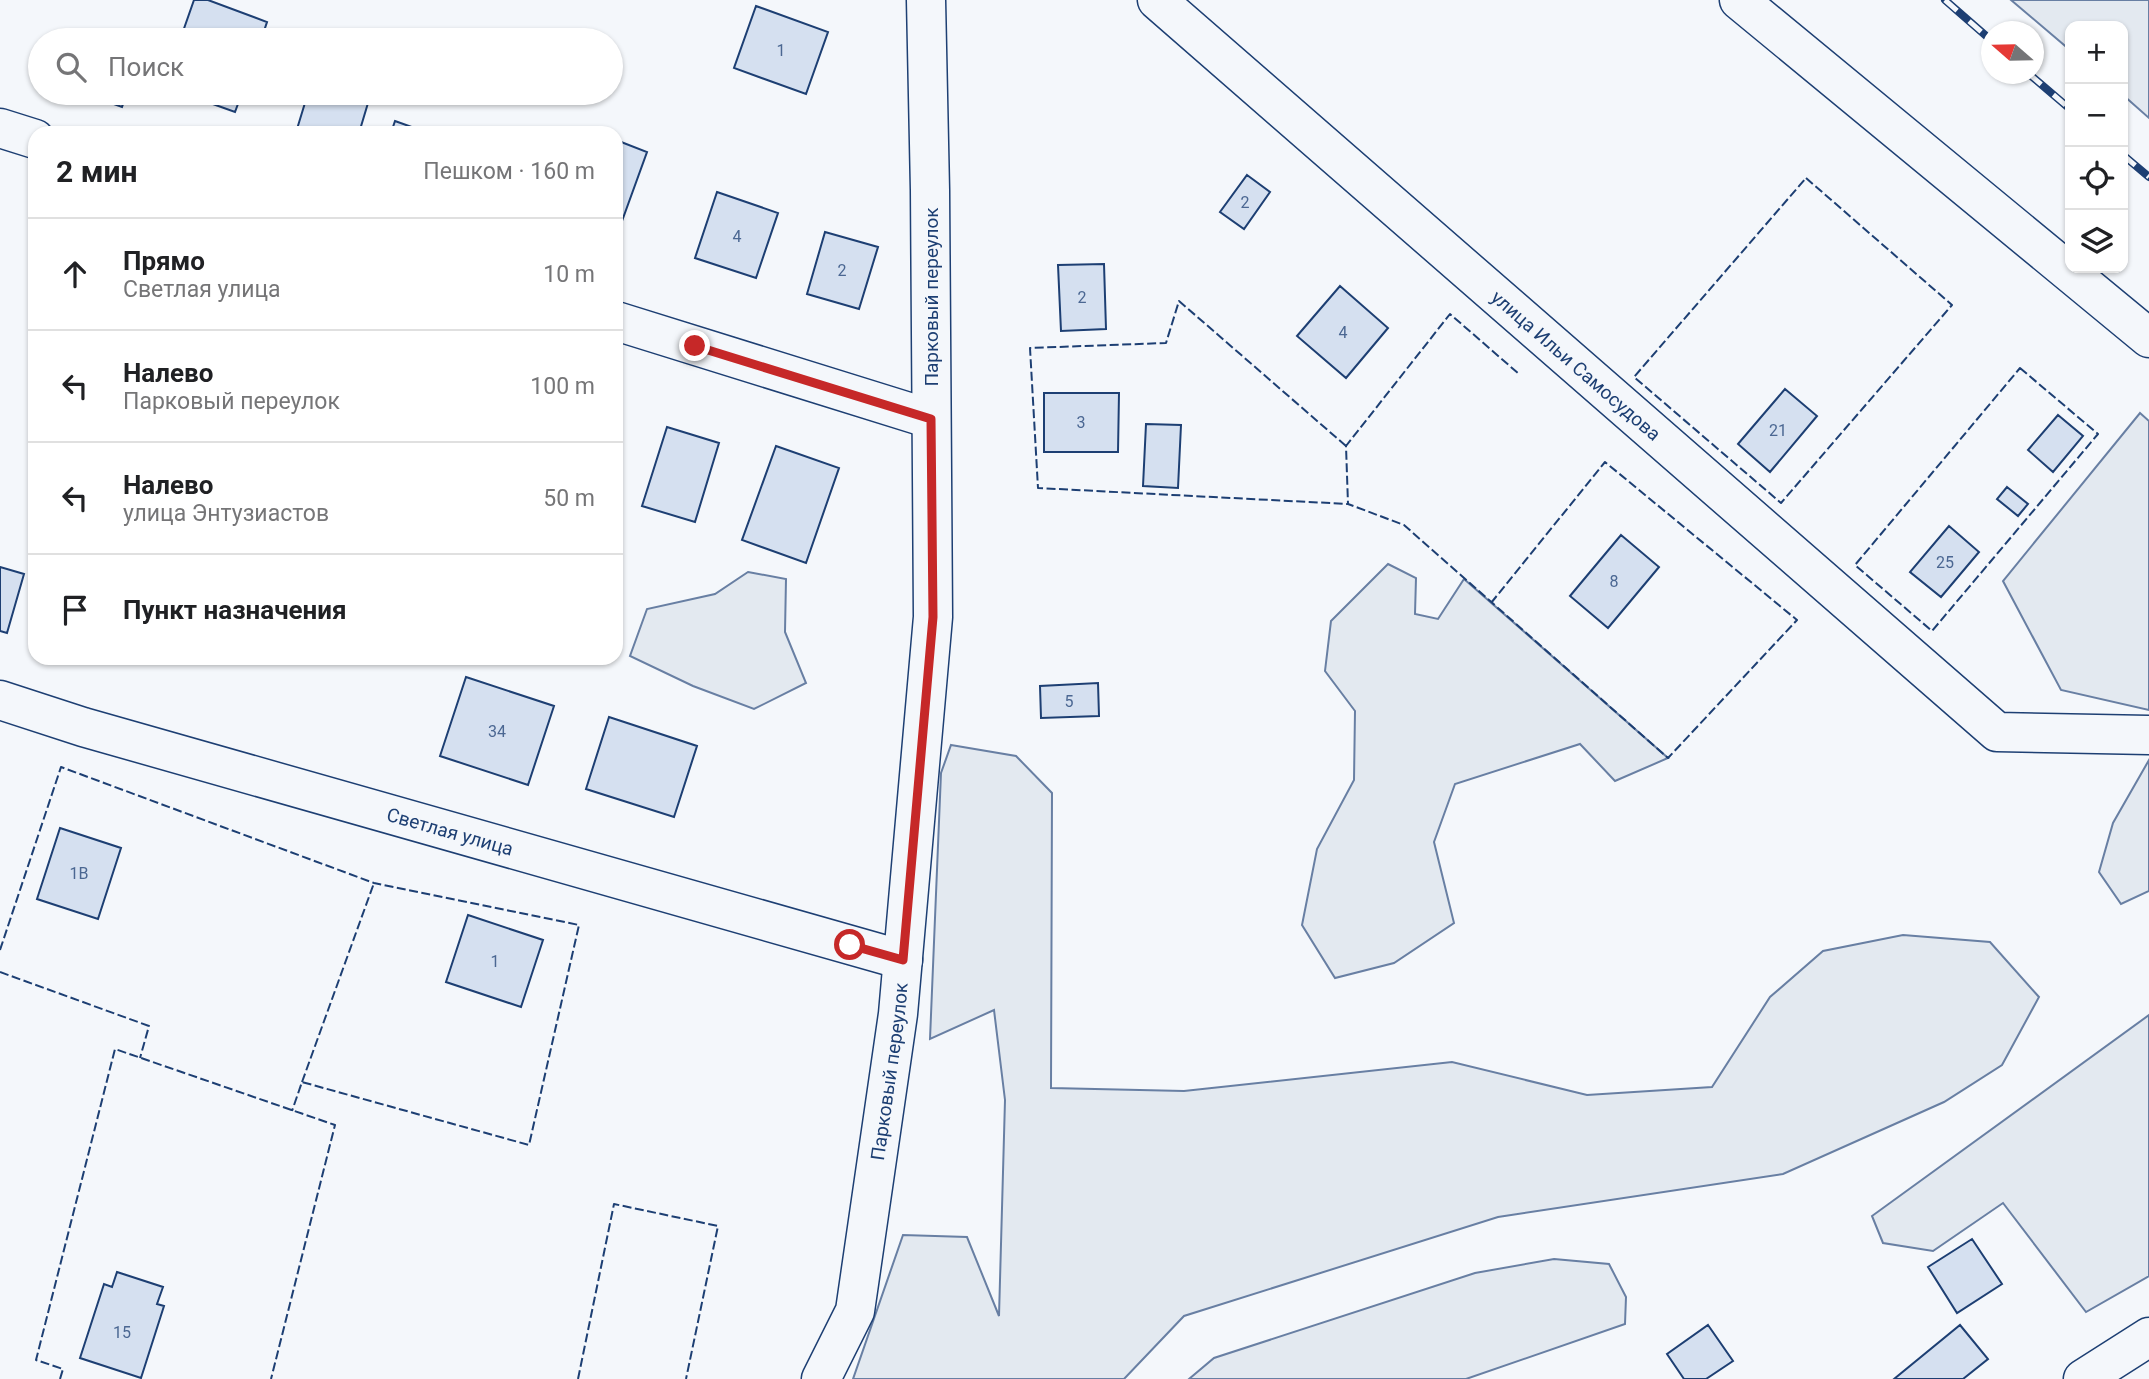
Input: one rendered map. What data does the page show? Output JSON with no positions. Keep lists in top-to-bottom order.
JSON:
{
  "streets": {
    "street": ["Парковый переулок", "улица Ильи Самосудова", "Светлая улица"]
  },
  "crossings": [
    ["Парковый переулок", "Светлая улица"]
  ],
  "house_numbers": [
    "1",
    "2",
    "4",
    "2",
    "2",
    "4",
    "3",
    "21",
    "25",
    "8",
    "5",
    "34",
    "1В",
    "1",
    "15"
  ],
  "north": "left",
  "page": {
    "map_buttons": ["+", "−"],
    "search": "Поиск",
    "heading": ["2 мин", "Пешком · 160 m"],
    "list": [
      ["Прямо", "Светлая улица", "10 m"],
      ["Налево", "Парковый переулок", "100 m"],
      ["Налево", "улица Энтузиастов", "50 m"],
      "Пункт назначения"
    ]
  }
}
